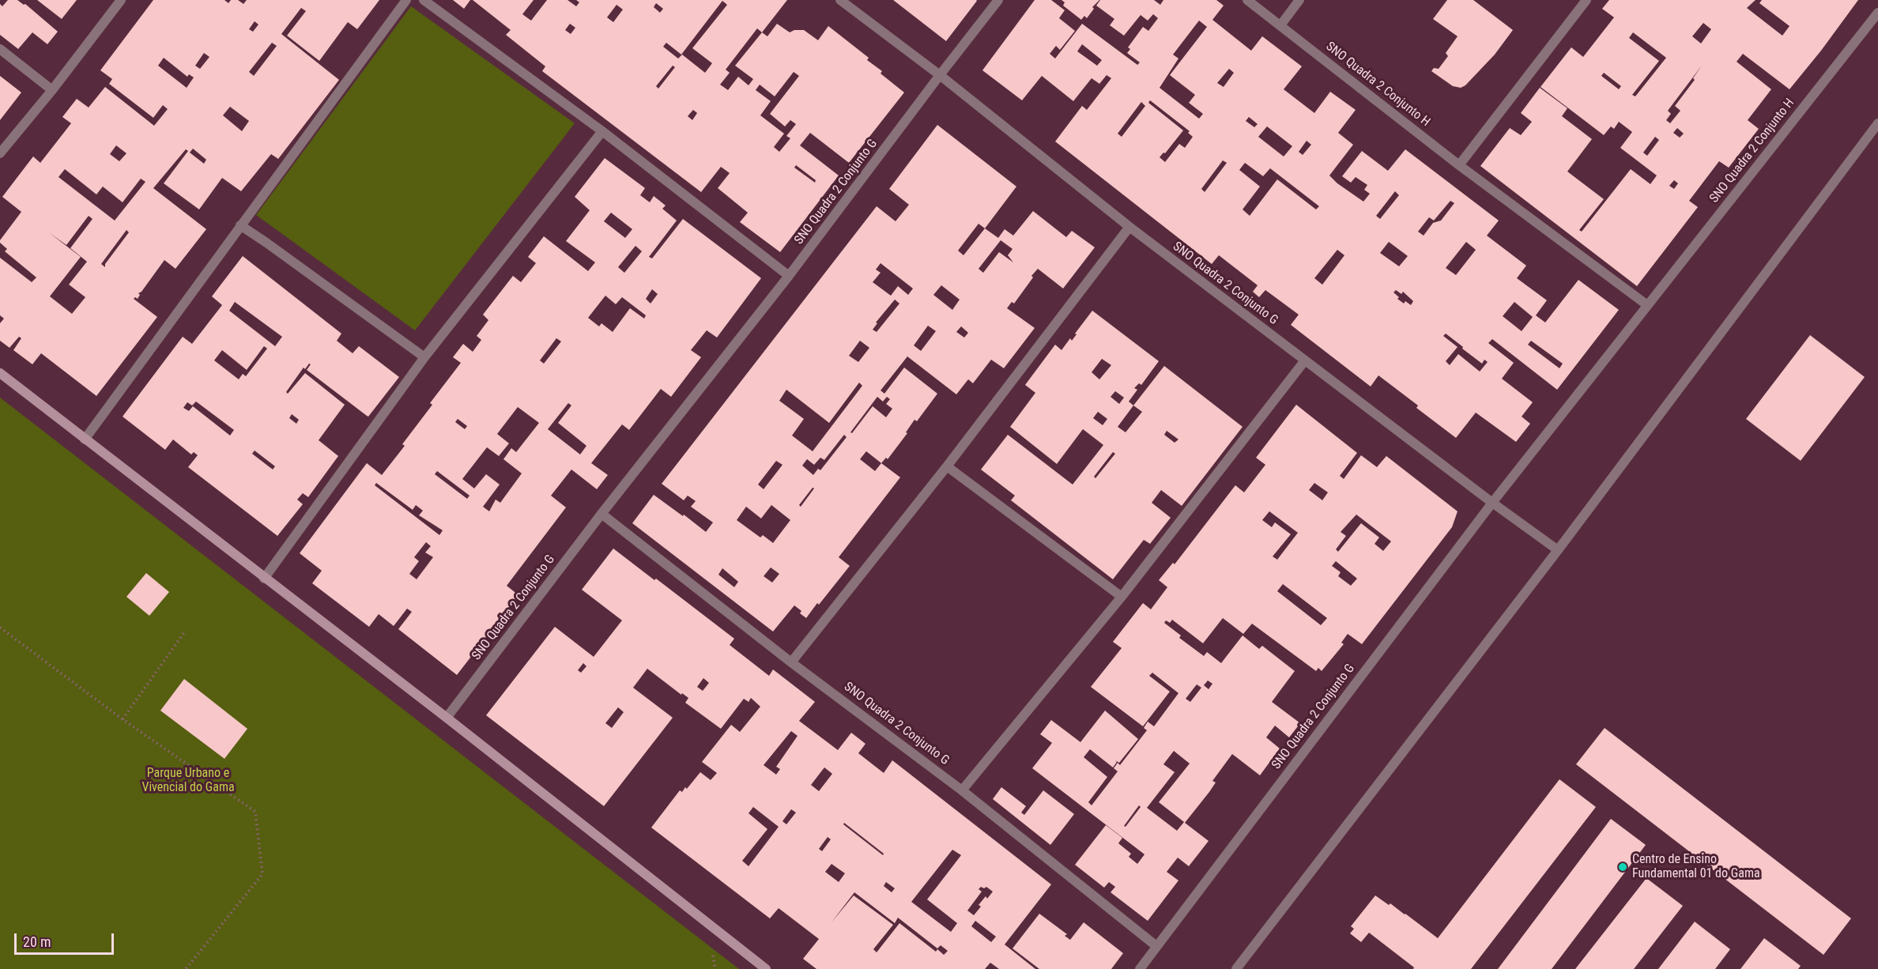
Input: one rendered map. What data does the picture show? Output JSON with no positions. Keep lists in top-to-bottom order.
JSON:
{
  "streets": {
    "street": ["SNO Quadra 2 Conjunto H", "SNO Quadra 2 Conjunto G"]
  },
  "crossings": [
    ["SNO Quadra 2 Conjunto H", "SNO Quadra 2 Conjunto G"]
  ],
  "parks": ["Parque Urbano e Vivencial do Gama"],
  "places": ["Centro de Ensino Fundamental 01 do Gama"],
  "scale_bar": "20 m"
}
